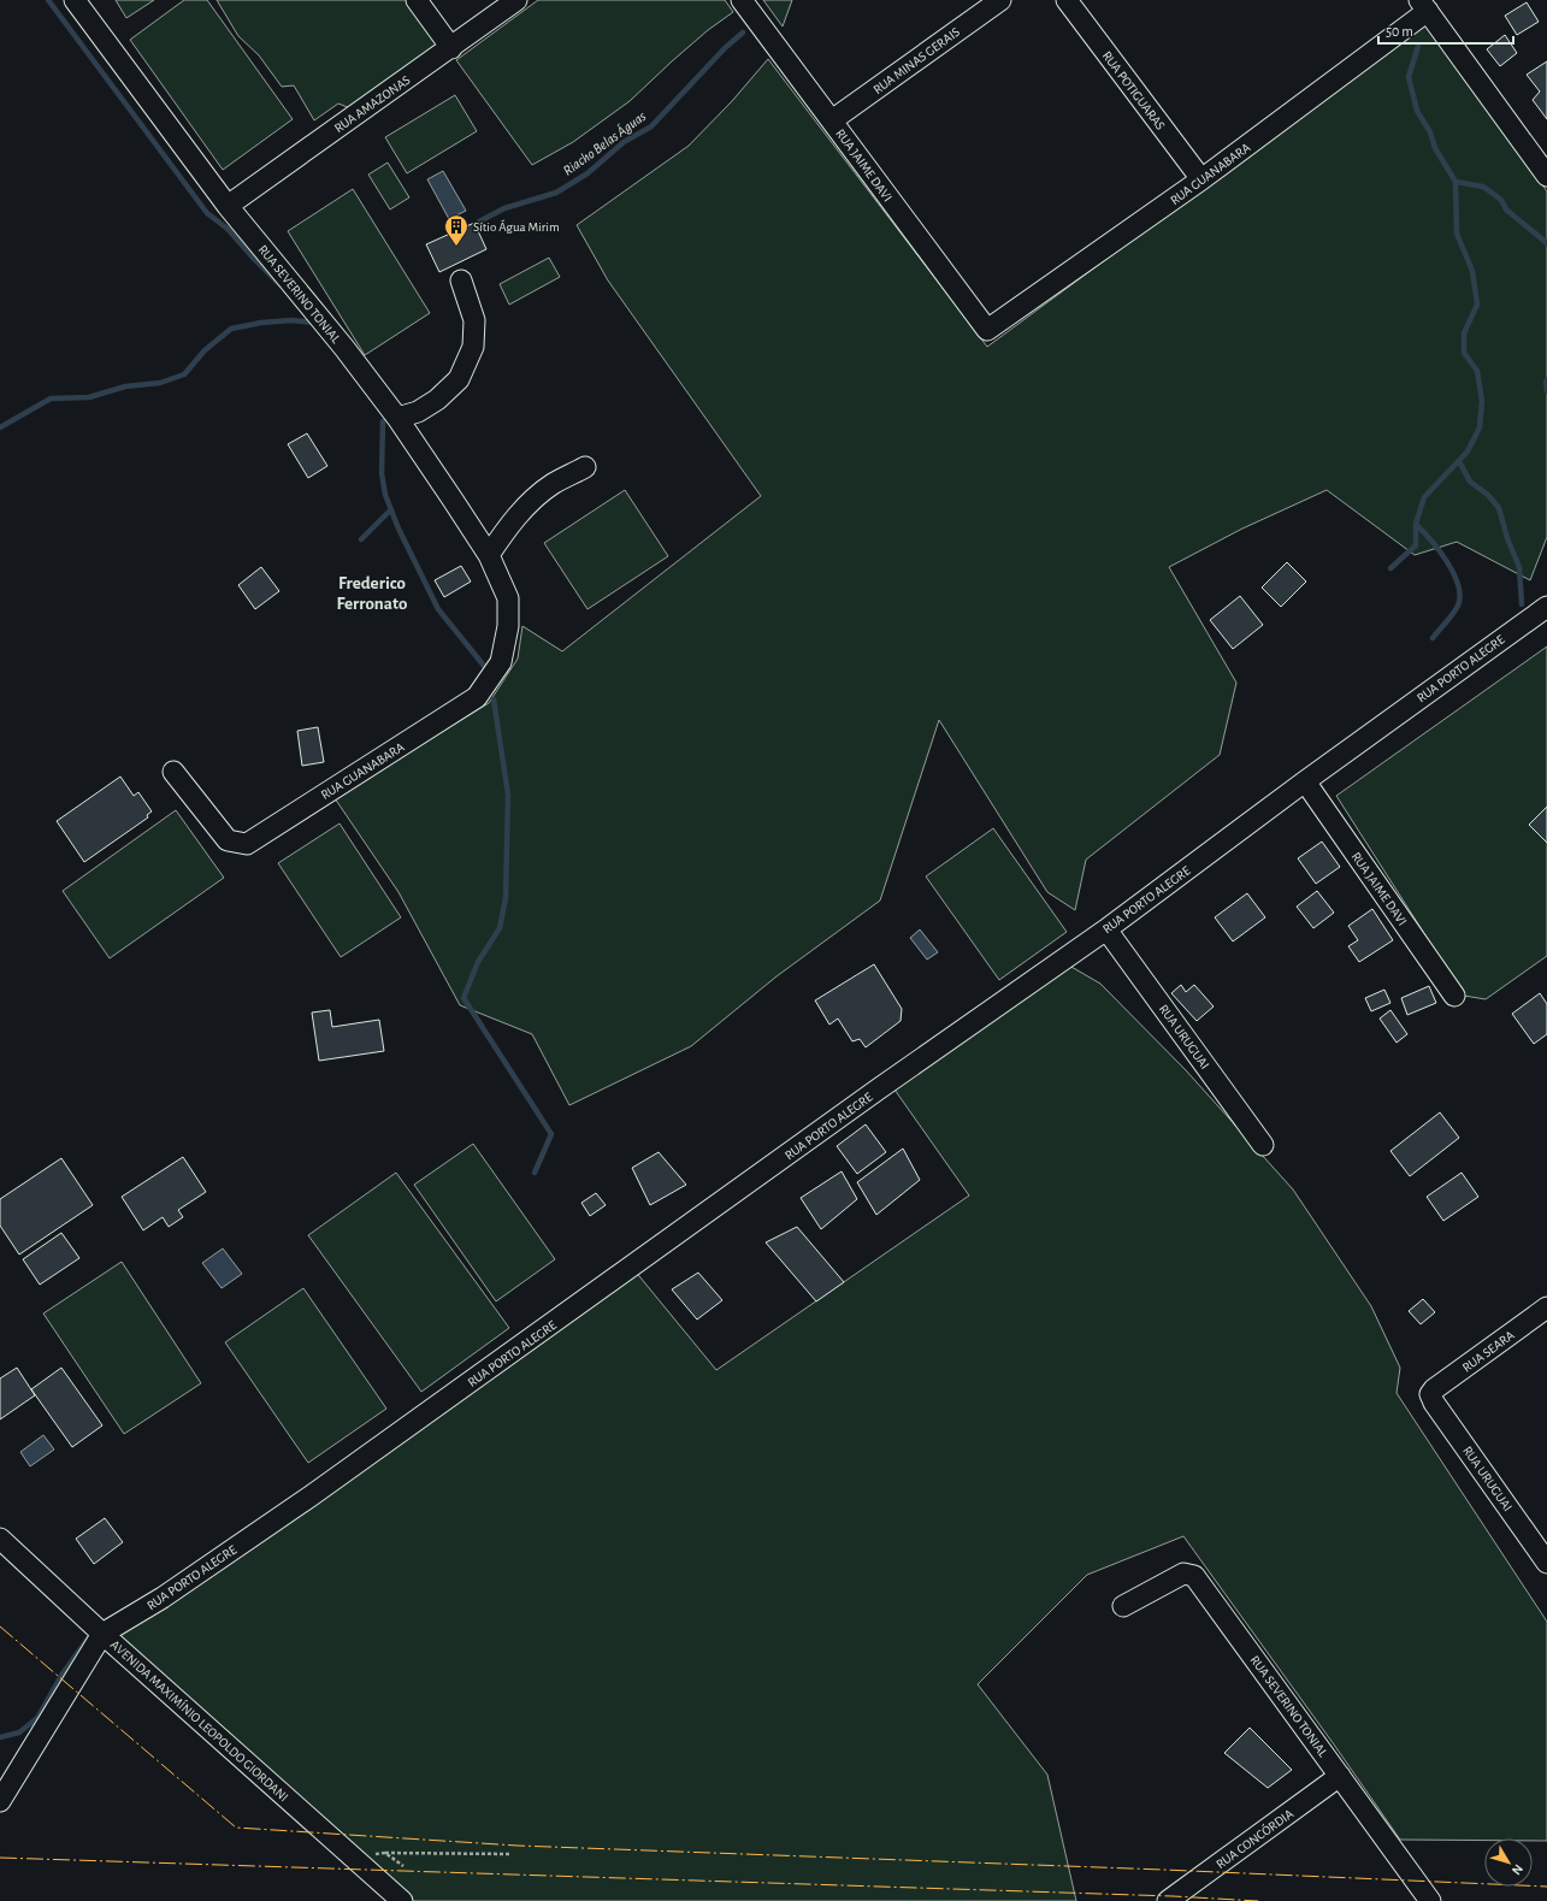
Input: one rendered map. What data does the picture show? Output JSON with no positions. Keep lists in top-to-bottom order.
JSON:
{
  "streets": {
    "street": [
      "RUA MINAS GERAIS",
      "RUA POTIGUARAS",
      "RUA AMAZONAS",
      "RUA JAIME DAVI",
      "RUA GUANABARA",
      "RUA SEVERINO TONIAL",
      "RUA PORTO ALEGRE",
      "RUA URUGUAI",
      "RUA SEARA",
      "AVENIDA MAXIMÍNIO LEOPOLDO GIORDANI",
      "RUA CONCÓRDIA"
    ]
  },
  "crossings": [
    ["RUA MINAS GERAIS", "RUA JAIME DAVI"],
    ["RUA POTIGUARAS", "RUA GUANABARA"],
    ["RUA AMAZONAS", "RUA SEVERINO TONIAL"],
    ["RUA JAIME DAVI", "RUA GUANABARA"],
    ["RUA JAIME DAVI", "RUA PORTO ALEGRE"],
    ["RUA GUANABARA", "RUA SEVERINO TONIAL"],
    ["RUA SEVERINO TONIAL", "RUA CONCÓRDIA"],
    ["RUA PORTO ALEGRE", "RUA URUGUAI"],
    ["RUA PORTO ALEGRE", "AVENIDA MAXIMÍNIO LEOPOLDO GIORDANI"],
    ["RUA URUGUAI", "RUA SEARA"]
  ],
  "districts": ["Frederico Ferronato"],
  "water": ["Riacho Belas Águas"],
  "places": {
    "building": ["Sítio Água Mirim"]
  },
  "scale_bar": "50 m",
  "north": "bottom right"
}
